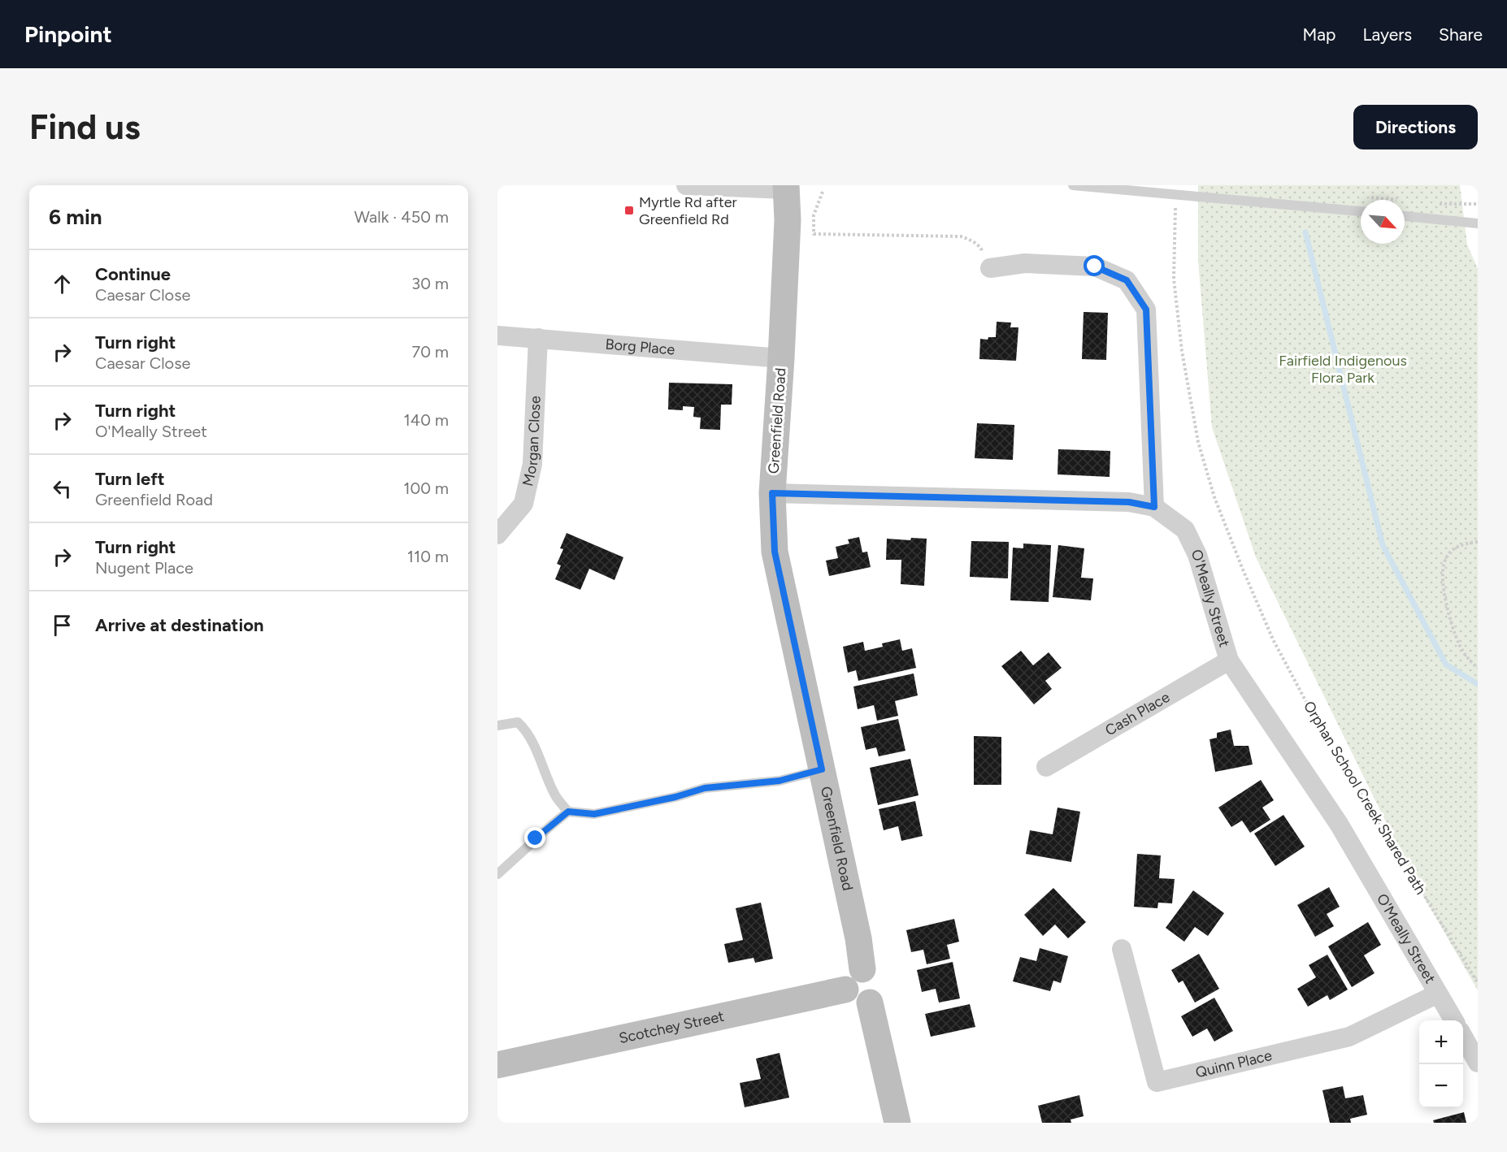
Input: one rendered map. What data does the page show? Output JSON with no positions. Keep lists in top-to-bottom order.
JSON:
{
  "streets": {
    "street": [
      "Borg Place",
      "Greenfield Road",
      "Morgan Close",
      "O'Meally Street",
      "Cash Place",
      "Scotchey Street",
      "Quinn Place"
    ],
    "path": ["Orphan School Creek Shared Path"]
  },
  "crossings": [
    ["Borg Place", "Greenfield Road"],
    ["Borg Place", "Morgan Close"],
    ["Greenfield Road", "O'Meally Street"],
    ["Greenfield Road", "Scotchey Street"],
    ["O'Meally Street", "Cash Place"],
    ["O'Meally Street", "Quinn Place"]
  ],
  "parks": ["Fairfield Indigenous Flora Park"],
  "places": {
    "transit": ["Myrtle Rd after Greenfield Rd"]
  },
  "north": "bottom right",
  "page": {
    "header": "Pinpoint",
    "nav": ["Map", "Layers", "Share"],
    "buttons": "Directions",
    "title": "Find us",
    "heading": ["6 min", "Walk · 450 m"],
    "list": [
      ["Continue", "Caesar Close", "30 m"],
      ["Turn right", "Caesar Close", "70 m"],
      ["Turn right", "O'Meally Street", "140 m"],
      ["Turn left", "Greenfield Road", "100 m"],
      ["Turn right", "Nugent Place", "110 m"],
      "Arrive at destination"
    ],
    "map_buttons": ["+", "−"]
  }
}
